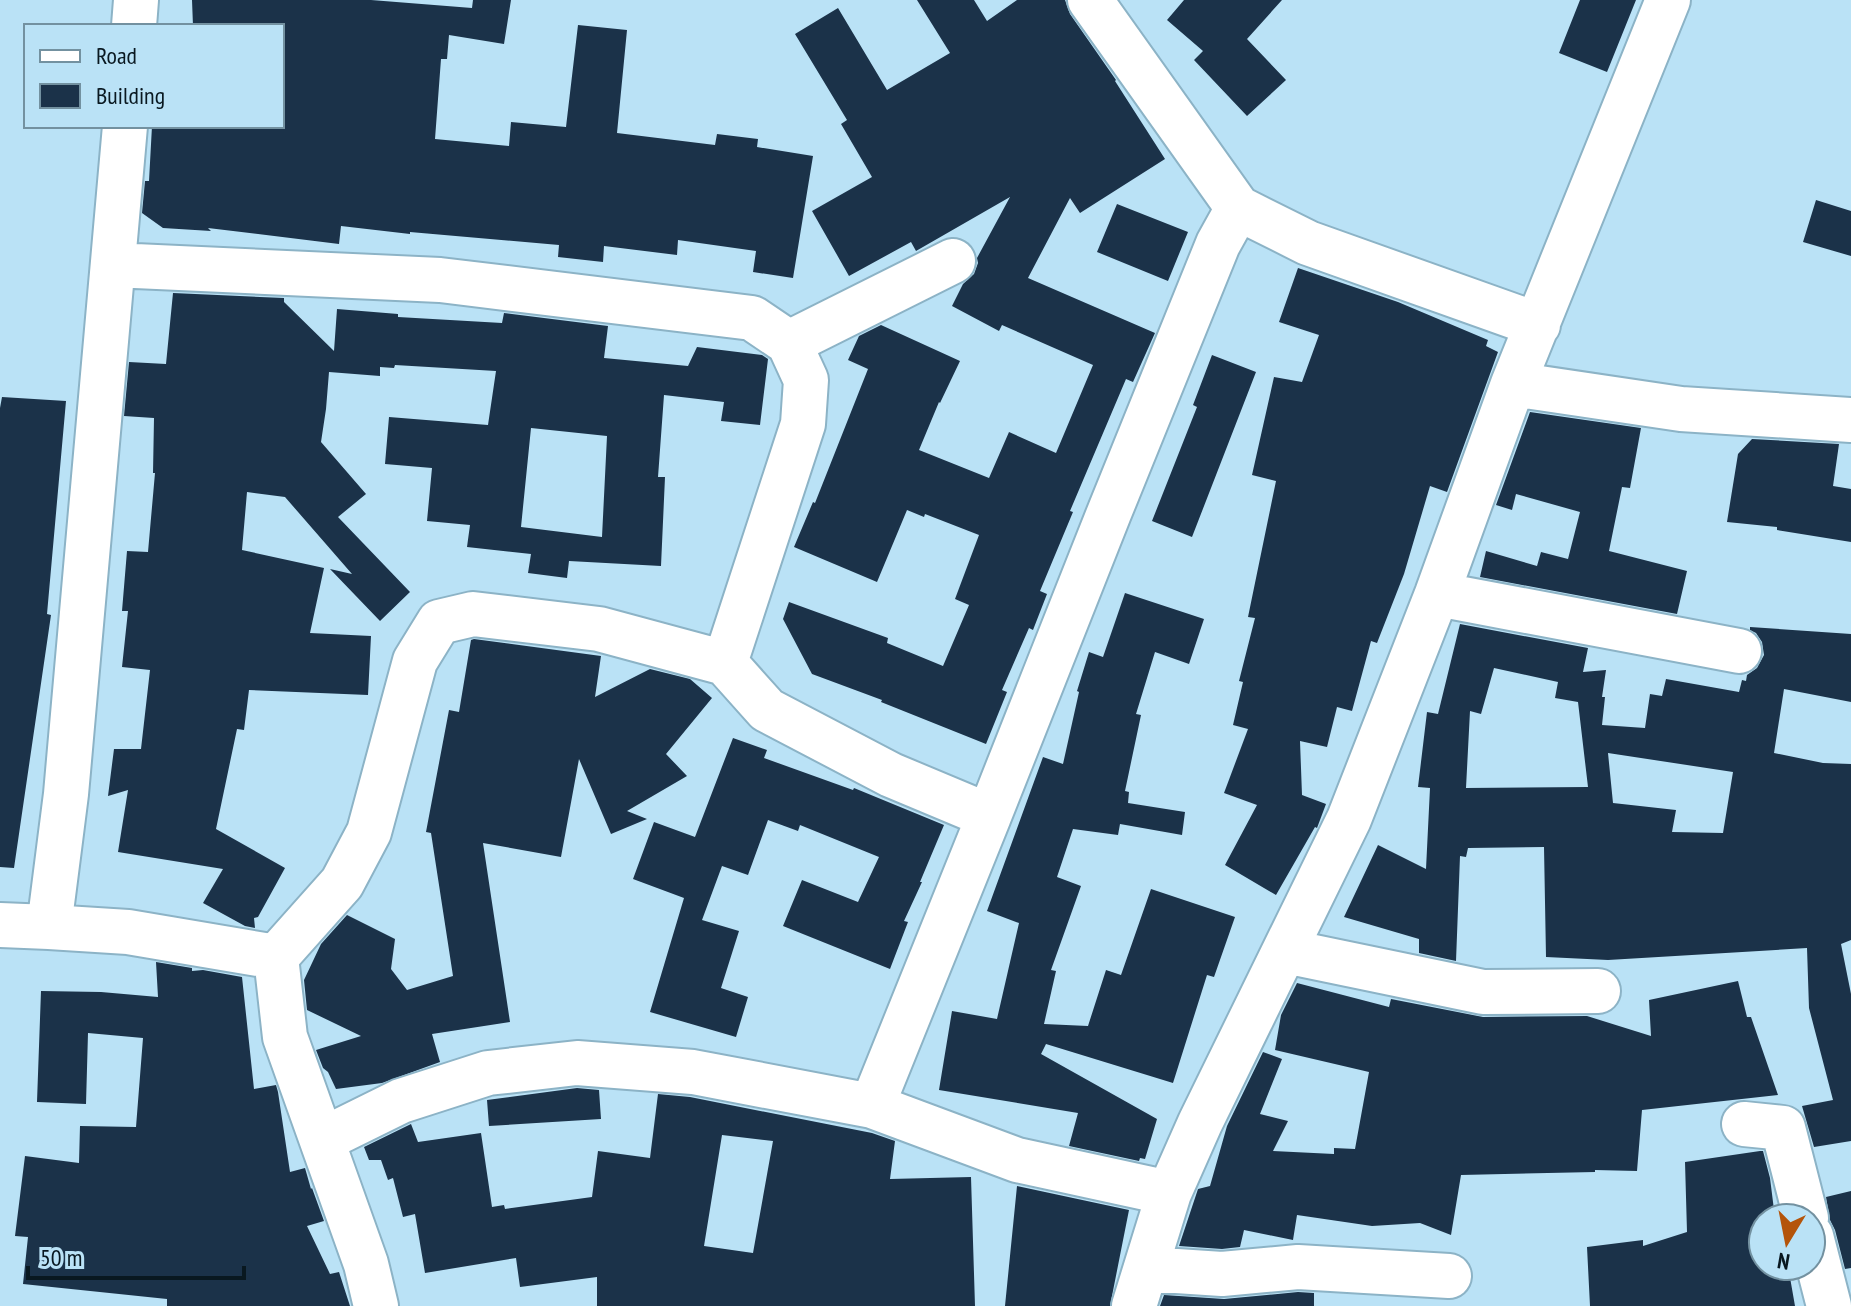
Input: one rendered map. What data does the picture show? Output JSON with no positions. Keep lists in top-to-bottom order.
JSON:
{
  "legend": ["Road", "Building"],
  "scale_bar": "50 m",
  "north": "bottom"
}
